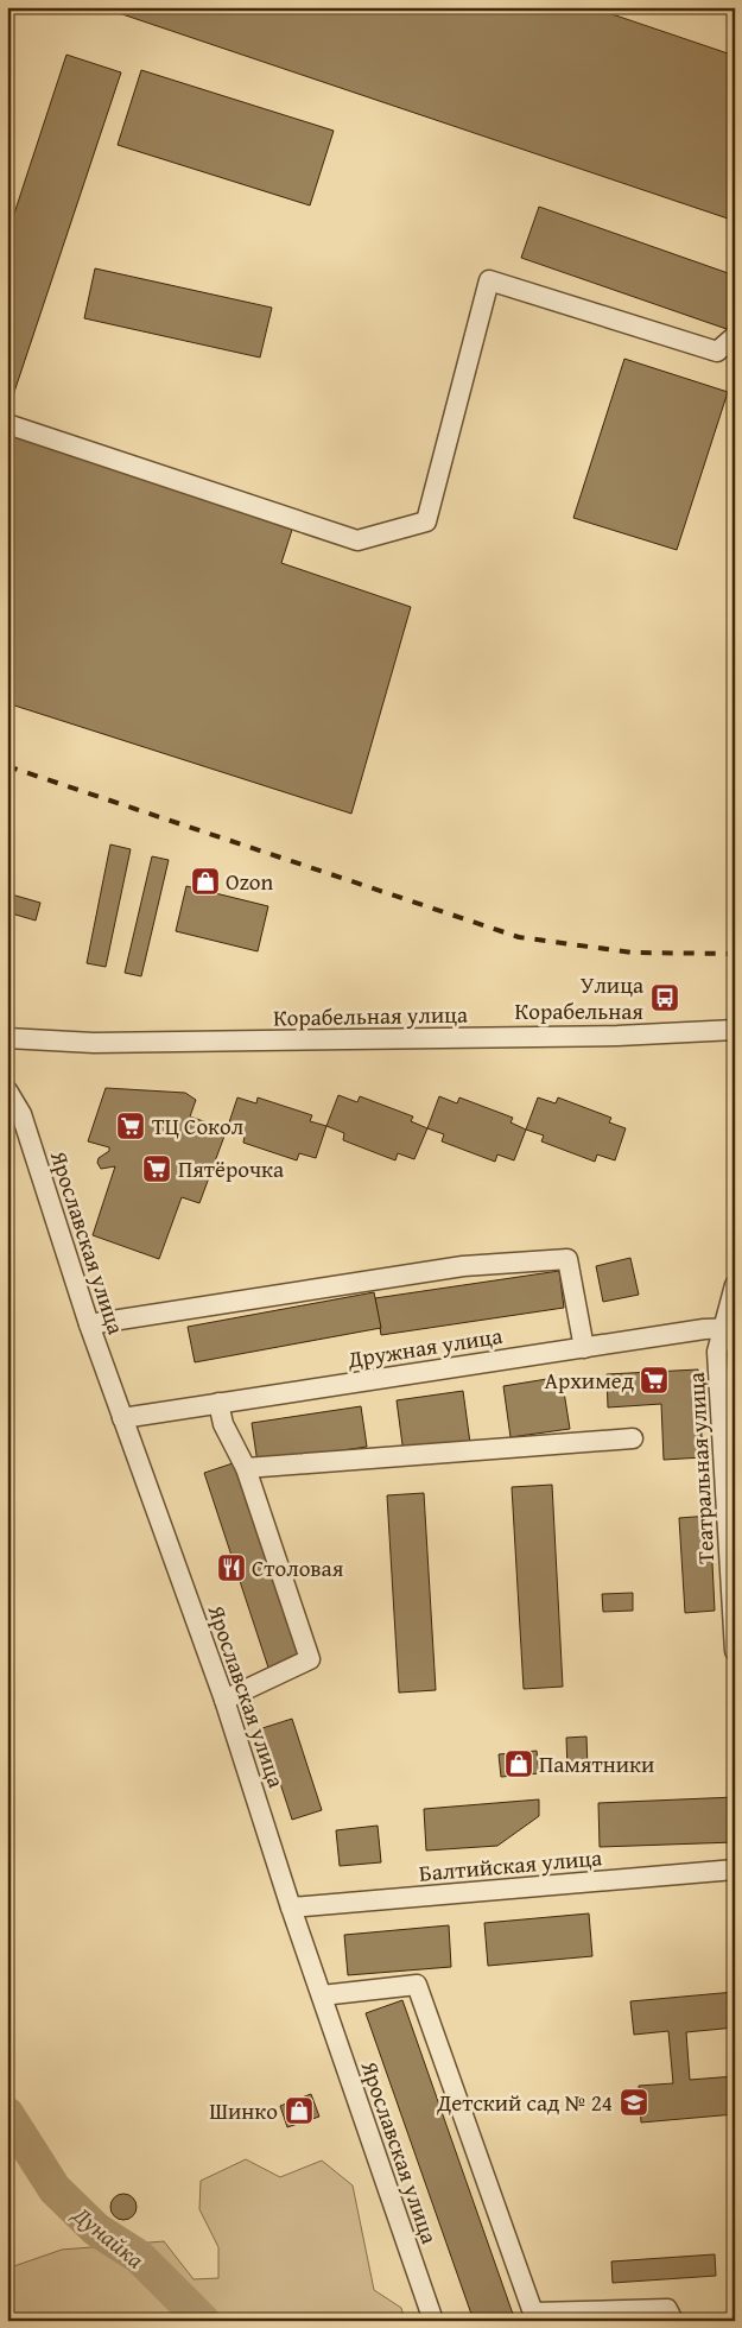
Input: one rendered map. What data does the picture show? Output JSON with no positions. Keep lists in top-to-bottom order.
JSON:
{
  "streets": {
    "street": [
      "Корабельная улица",
      "Ярославская улица",
      "Дружная улица",
      "Театральная улица",
      "Балтийская улица"
    ]
  },
  "crossings": [
    ["Ярославская улица", "Дружная улица"],
    ["Ярославская улица", "Балтийская улица"],
    ["Дружная улица", "Театральная улица"]
  ],
  "water": ["Дунайка"],
  "places": {
    "shop": ["Ozon", "Памятники", "Шинко"],
    "bus stop": ["Улица Корабельная"],
    "supermarket": ["ТЦ Сокол", "Пятёрочка", "Архимед"],
    "restaurant": ["Столовая"],
    "school or university": ["Детский сад № 24"]
  }
}
